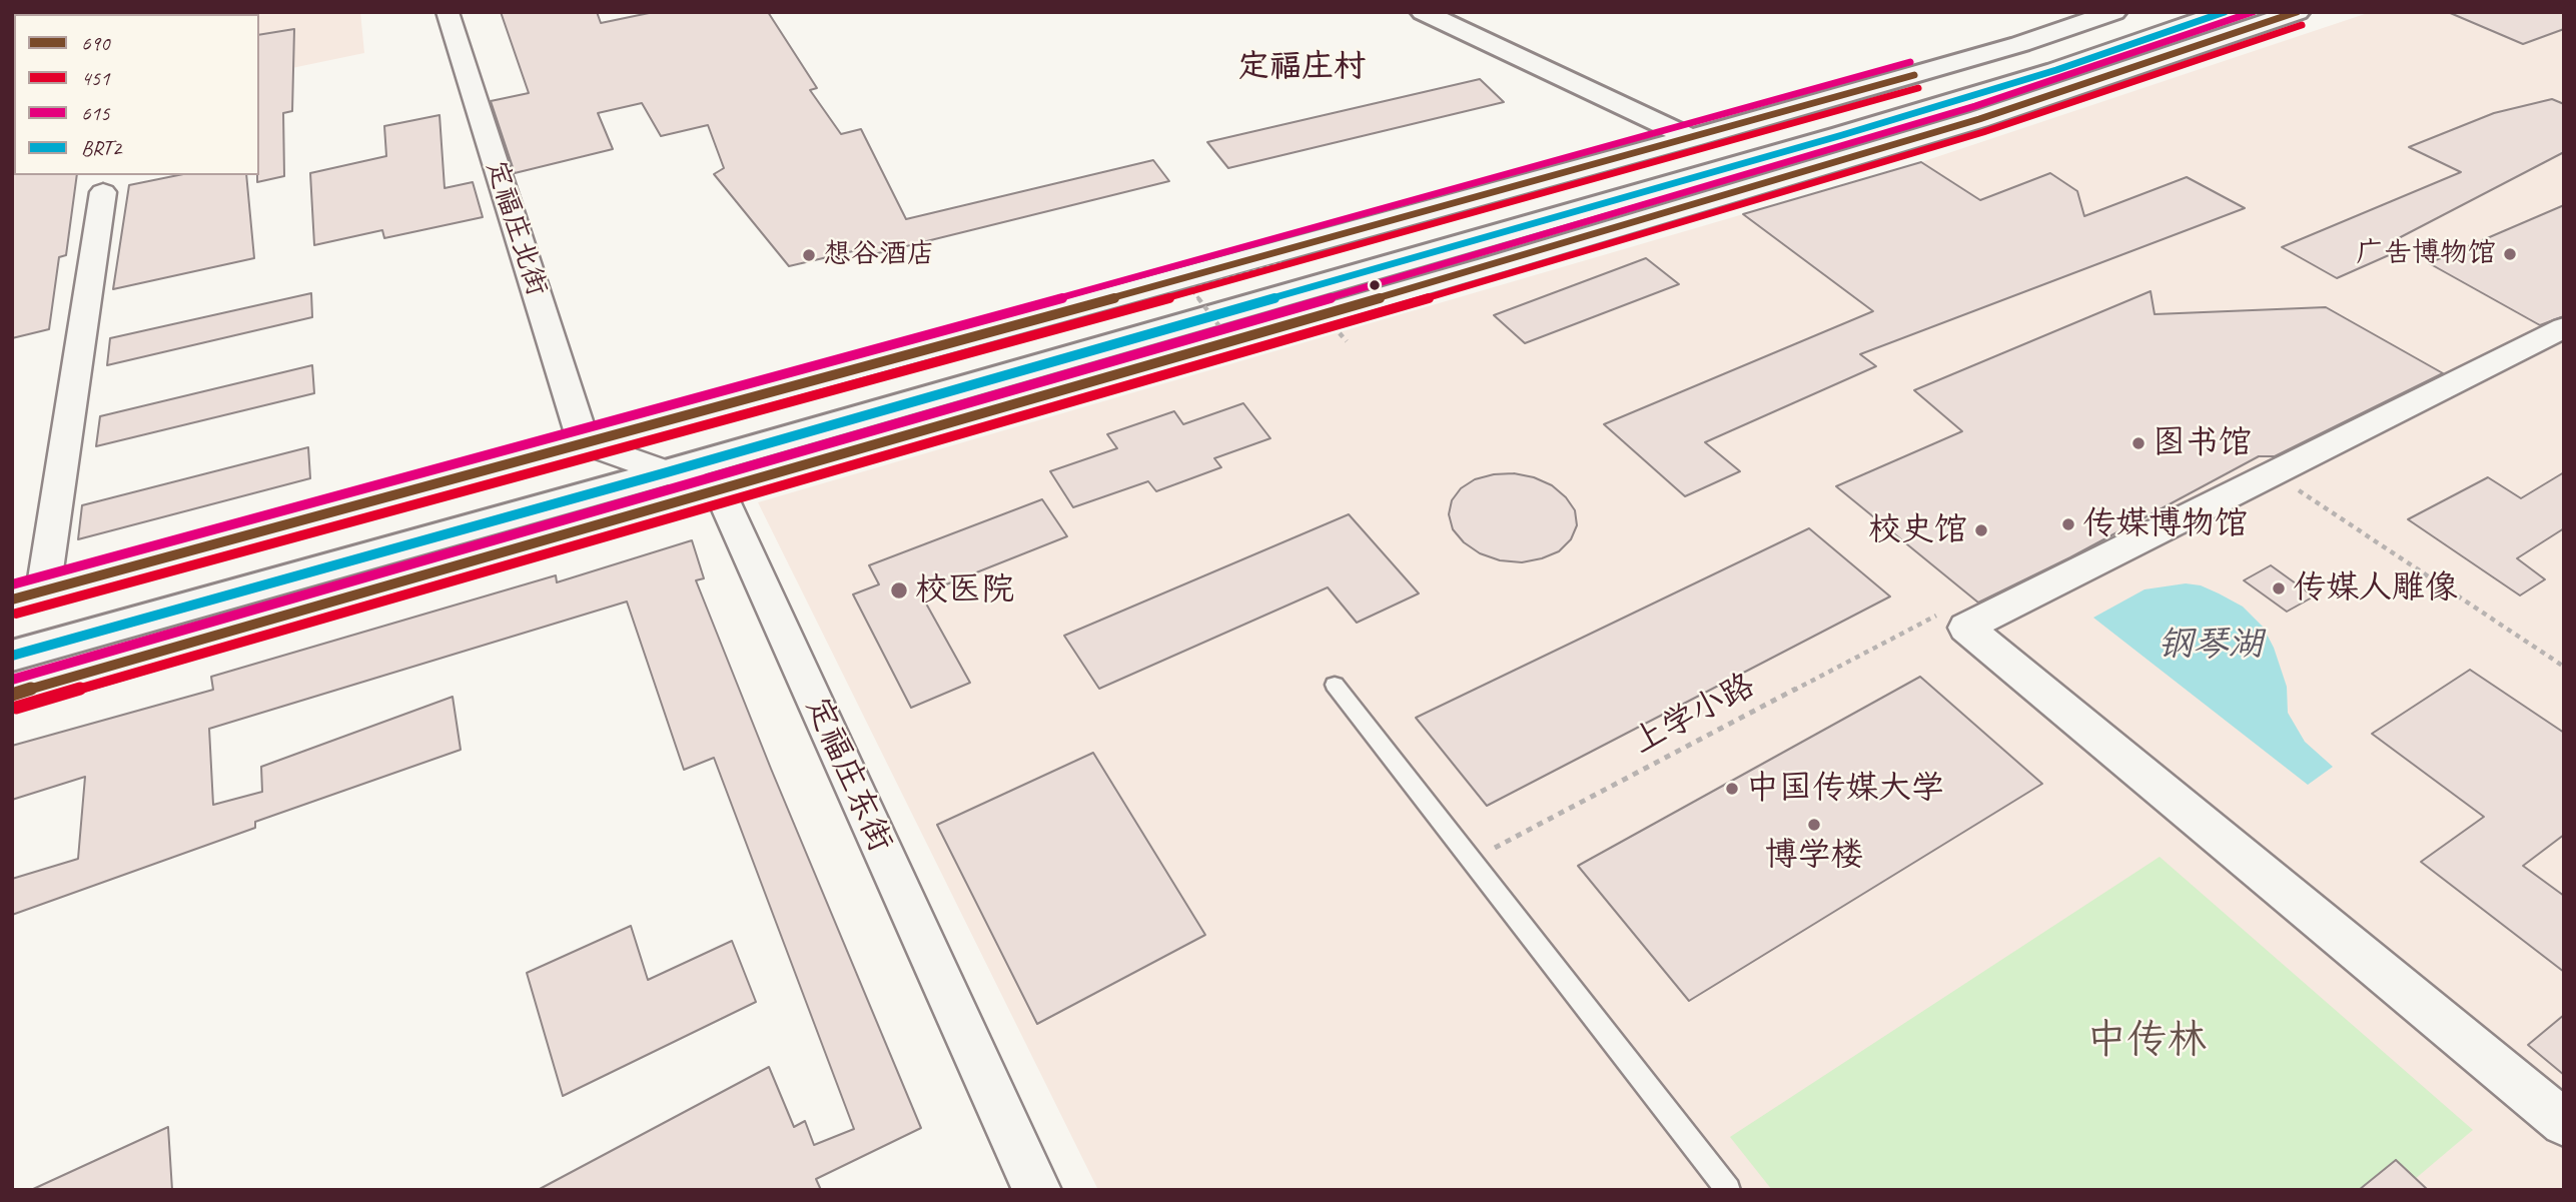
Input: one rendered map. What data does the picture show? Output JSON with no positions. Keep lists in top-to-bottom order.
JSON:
{
  "streets": {
    "street": ["定福庄北街", "定福庄东街"],
    "path": ["上学小路"]
  },
  "districts": ["定福庄村"],
  "water": ["钢琴湖"],
  "parks": ["中传林"],
  "places": [
    "广告博物馆",
    "想谷酒店",
    "图书馆",
    "传媒博物馆",
    "校史馆",
    "传媒人雕像",
    "校医院",
    "中国传媒大学",
    "博学楼"
  ],
  "lines": [
    "transit line 690",
    "transit line 615",
    "transit line BRT2",
    "transit line 451"
  ],
  "legend": [
    "690",
    "451",
    "615",
    "BRT2"
  ]
}
